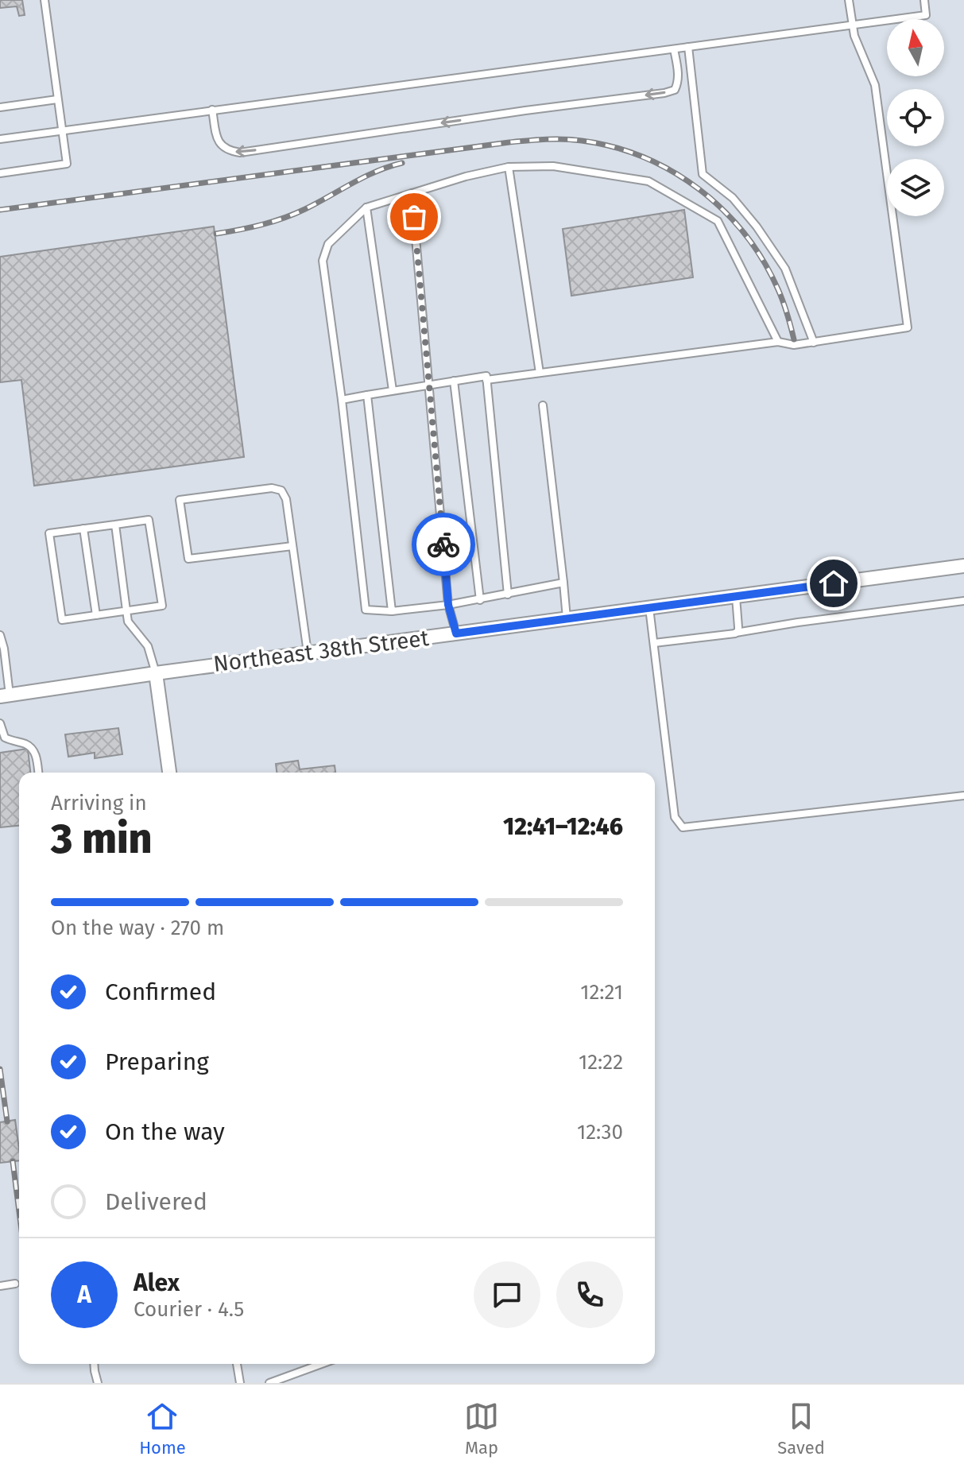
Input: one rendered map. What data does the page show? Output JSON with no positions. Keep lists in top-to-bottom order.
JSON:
{
  "streets": {
    "street": ["Northeast 38th Street"]
  },
  "north": "top",
  "page": {
    "heading": ["3 min", "Arriving in", "12:41–12:46"],
    "panel": ["Alex", "Courier · 4.5"],
    "bar": "On the way · 270 m",
    "list": [
      ["Confirmed", "12:21"],
      ["Preparing", "12:22"],
      ["On the way", "12:30"],
      "Delivered"
    ],
    "round": "A",
    "tabs": ["Home", "Map", "Saved"]
  }
}
